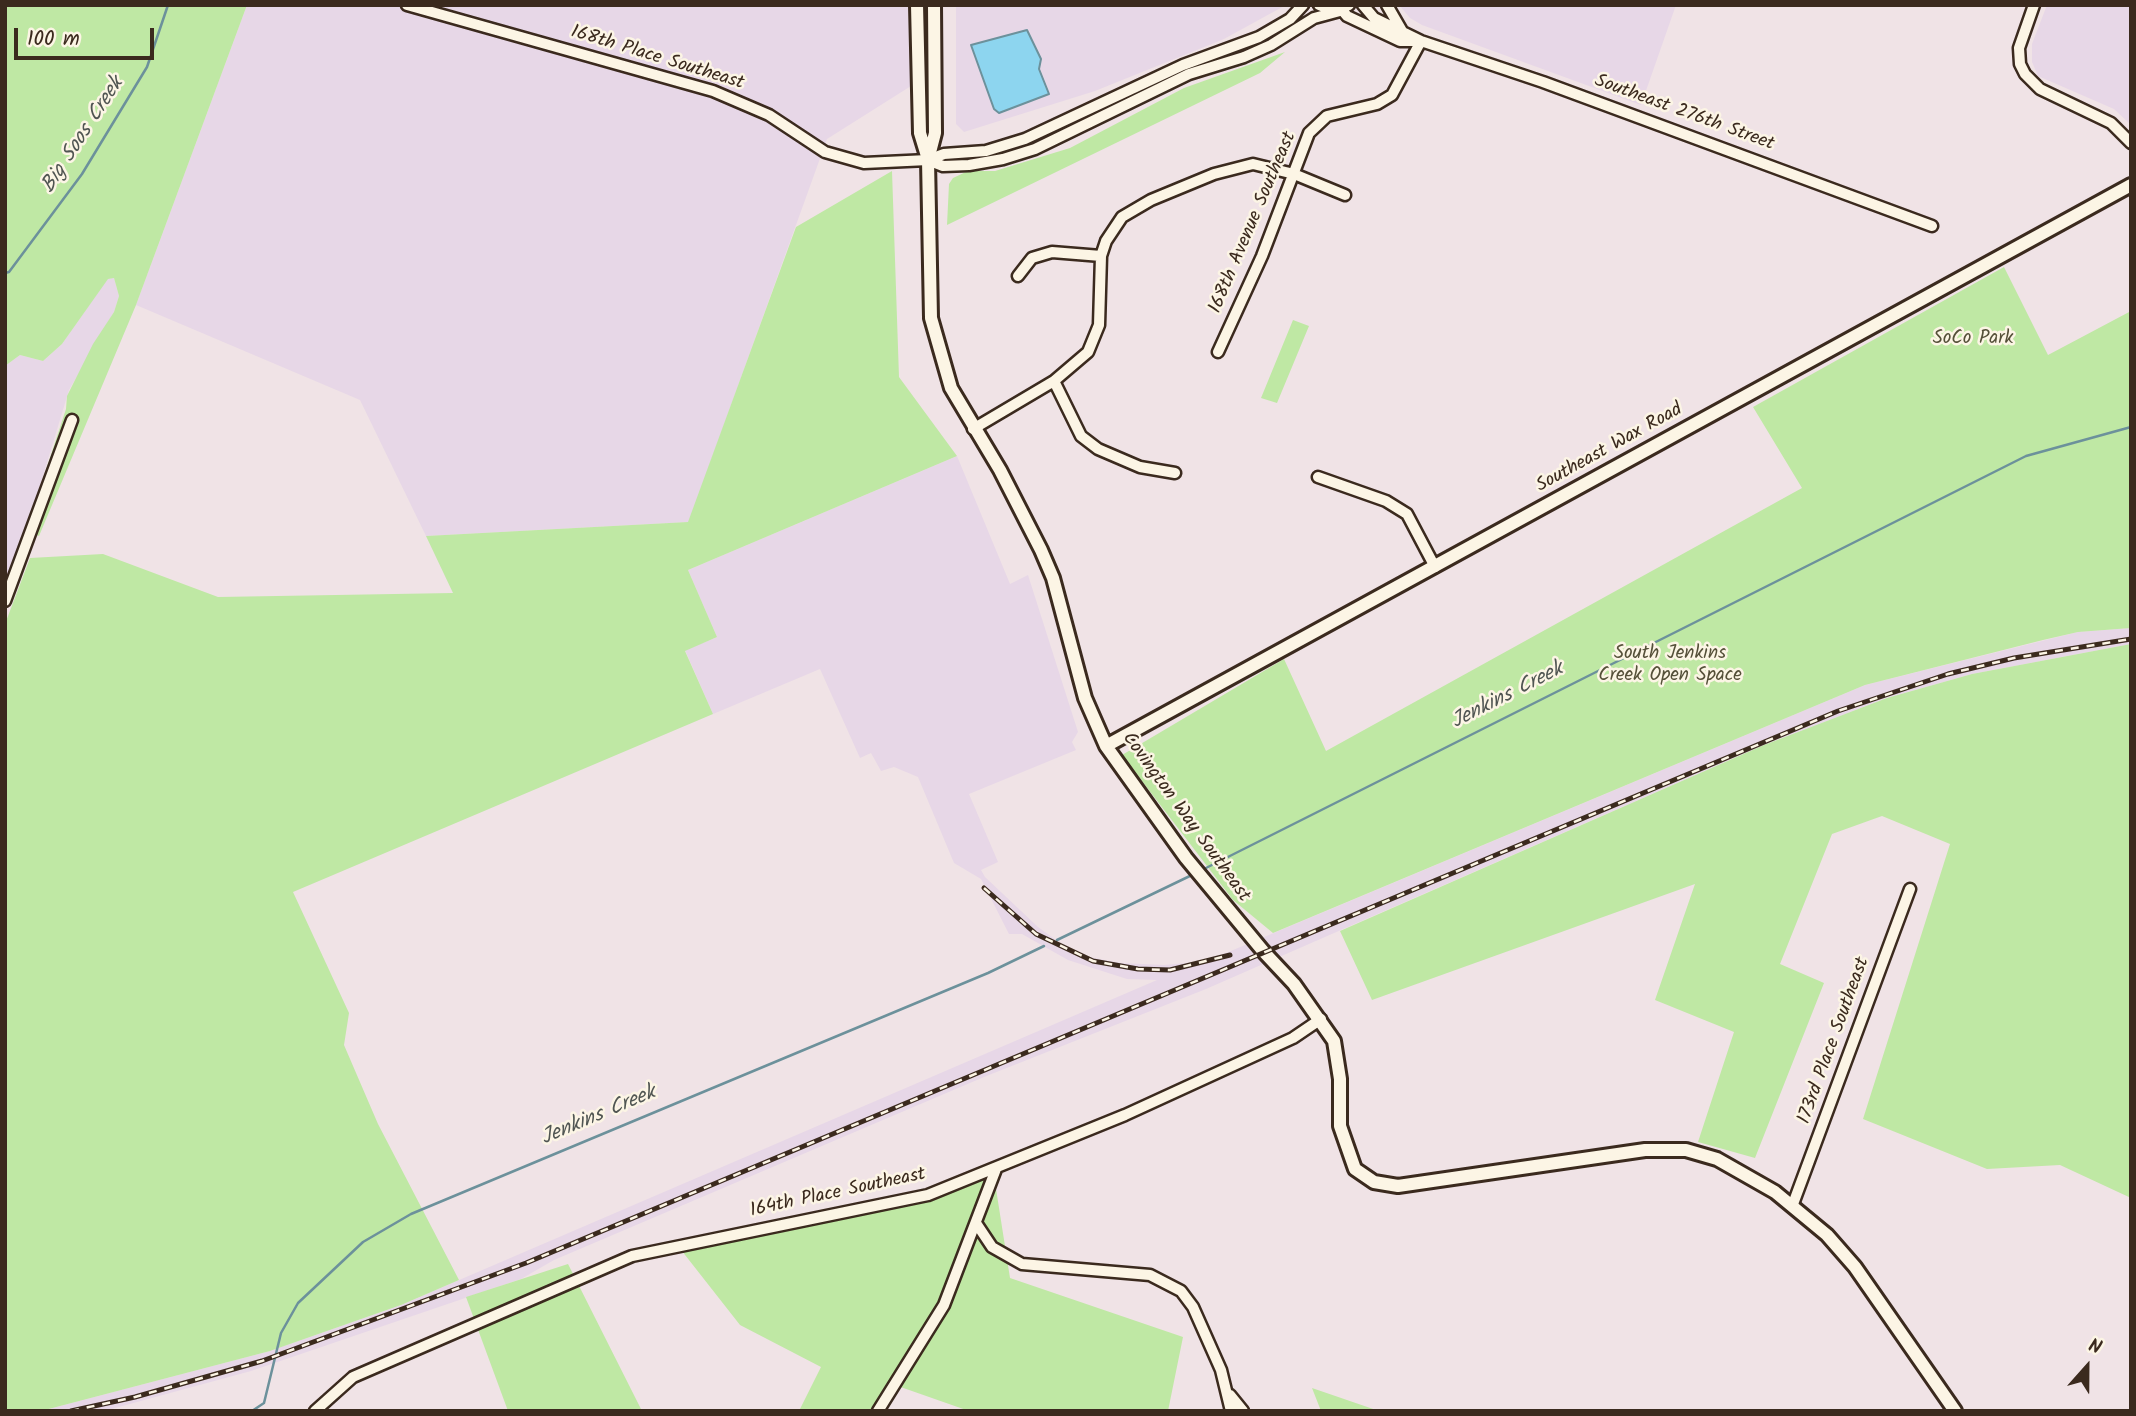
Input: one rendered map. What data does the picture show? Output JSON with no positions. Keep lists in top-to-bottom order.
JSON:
{
  "streets": {
    "street": [
      "168th Place Southeast",
      "Southeast 276th Street",
      "168th Avenue Southeast",
      "Southeast Wax Road",
      "Covington Way Southeast",
      "173rd Place Southeast",
      "164th Place Southeast"
    ]
  },
  "crossings": [
    ["168th Place Southeast", "Southeast 276th Street"],
    ["168th Place Southeast", "Covington Way Southeast"],
    ["Southeast 276th Street", "168th Avenue Southeast"],
    ["Southeast Wax Road", "Covington Way Southeast"],
    ["Covington Way Southeast", "173rd Place Southeast"],
    ["Covington Way Southeast", "164th Place Southeast"]
  ],
  "water": ["Big Soos Creek", "Jenkins Creek"],
  "parks": ["SoCo Park", "South Jenkins Creek Open Space"],
  "scale_bar": "100 m",
  "north": "top"
}
